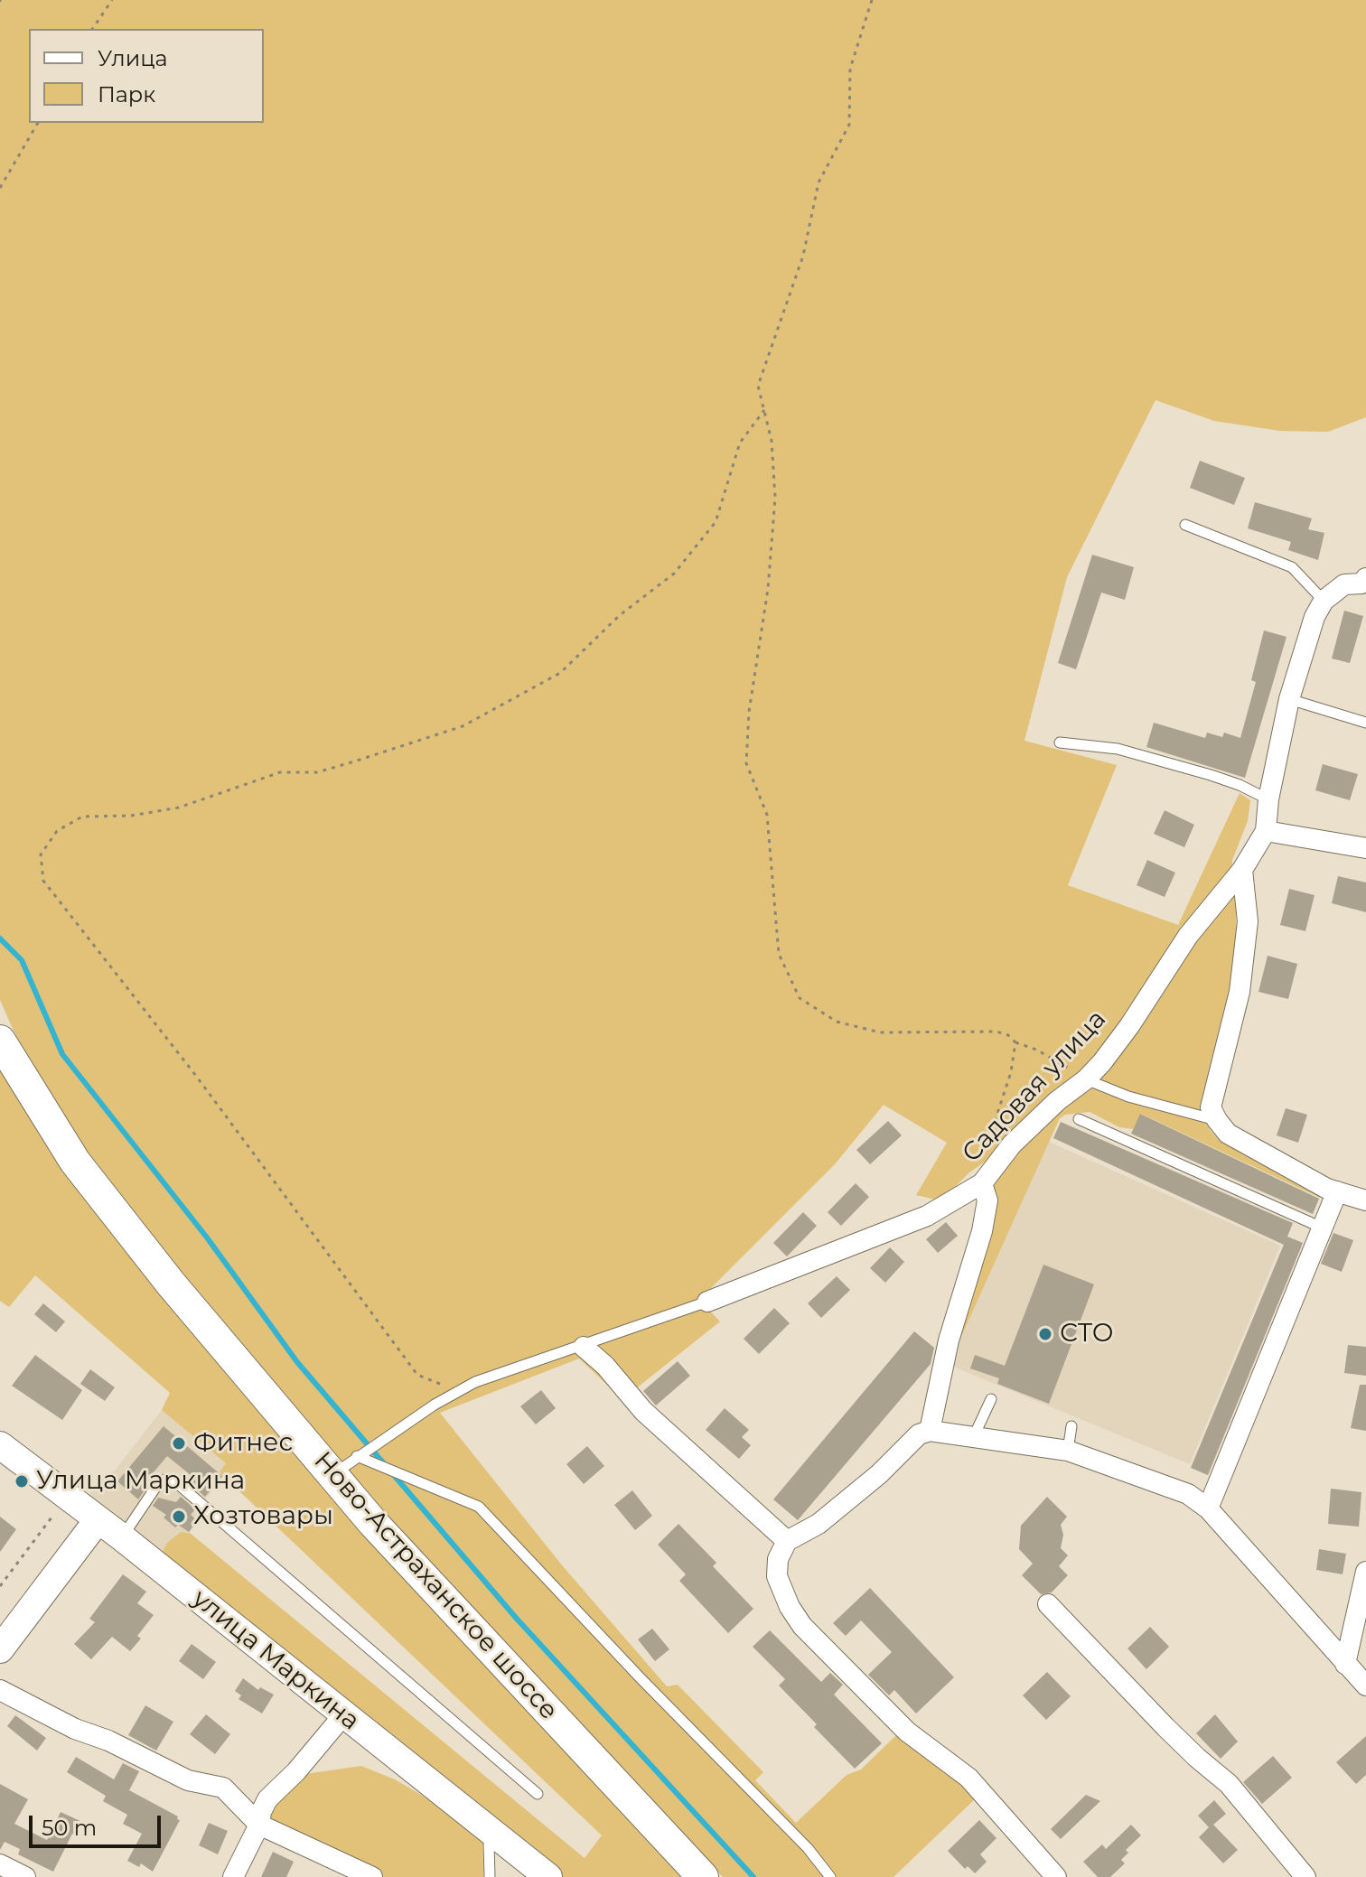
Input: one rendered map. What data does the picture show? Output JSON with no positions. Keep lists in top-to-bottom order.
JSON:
{
  "streets": {
    "main road": ["Ново-Астраханское шоссе"],
    "street": ["Садовая улица", "улица Маркина"]
  },
  "places": [
    "СТО",
    "Фитнес",
    "Улица Маркина",
    "Хозтовары"
  ],
  "legend": ["Улица", "Парк"],
  "scale_bar": "50 m"
}
